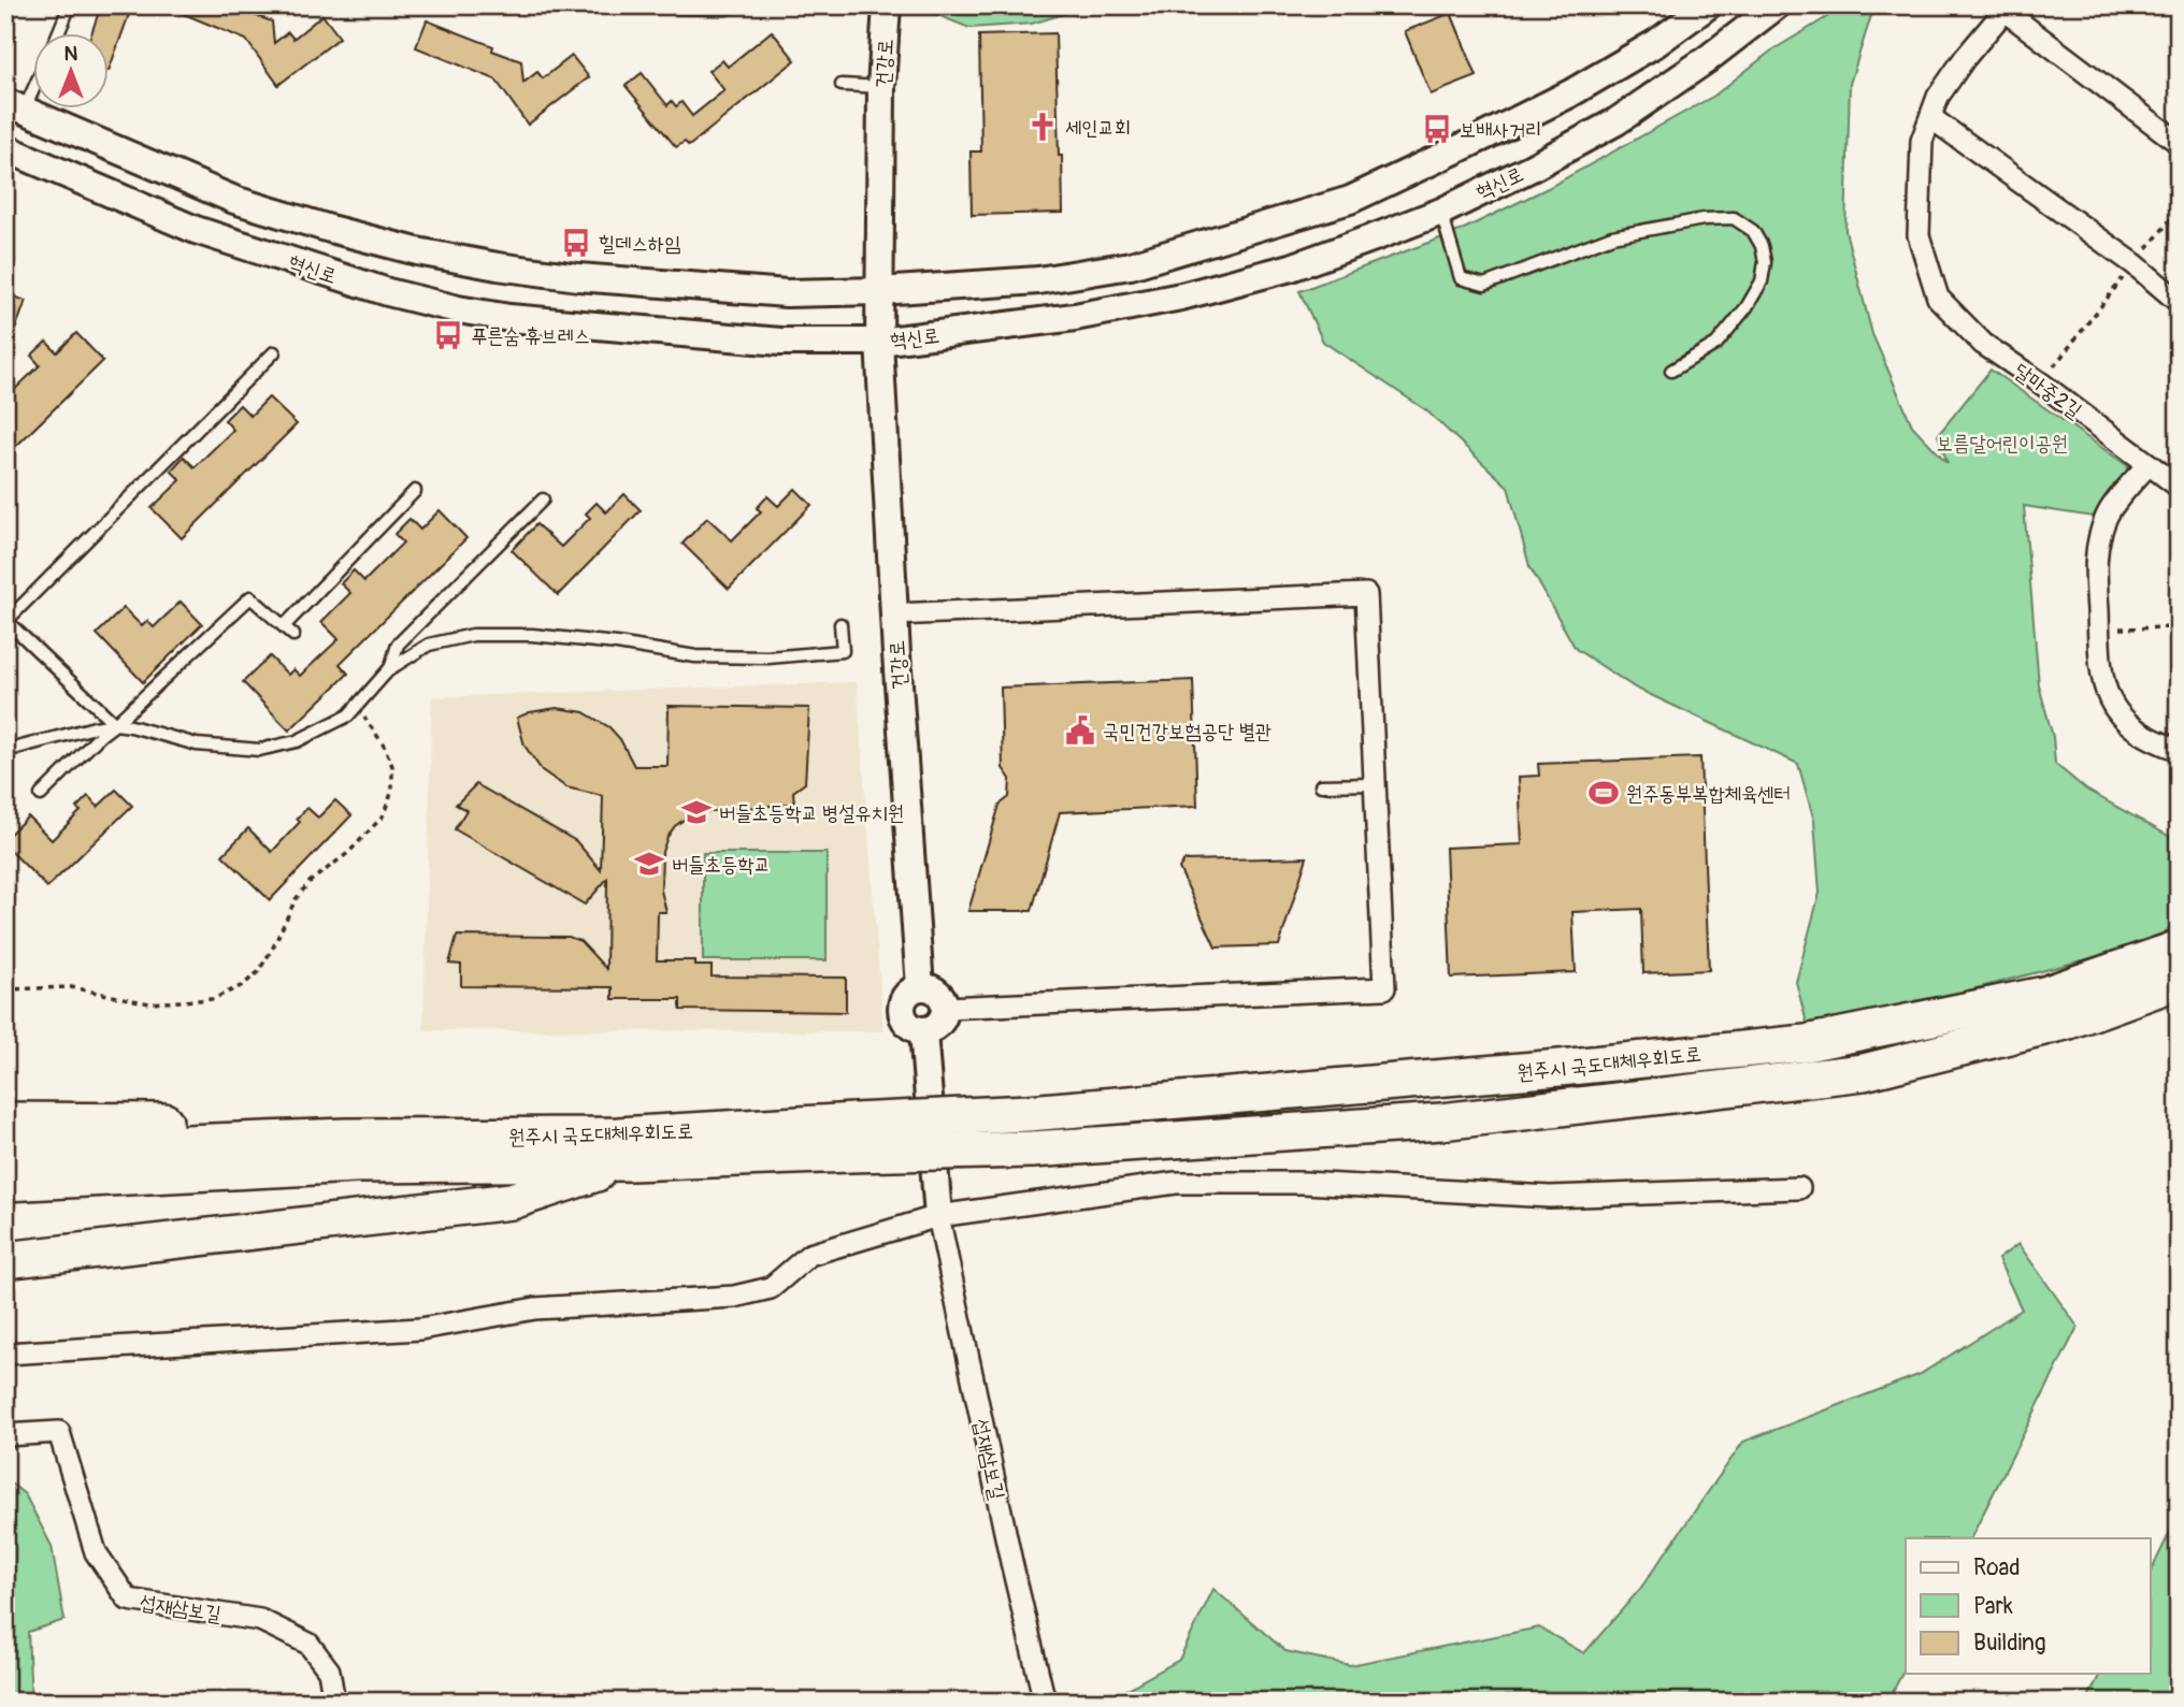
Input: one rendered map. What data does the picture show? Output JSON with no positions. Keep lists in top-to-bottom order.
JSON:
{
  "streets": {
    "highway": ["원주시 국도대체우회도로"],
    "street": [
      "건강로",
      "혁신로",
      "달마중2길",
      "섭재삼보길"
    ]
  },
  "crossings": [
    ["건강로", "혁신로"]
  ],
  "parks": ["보름달어린이공원"],
  "places": {
    "church": ["세인교회"],
    "bus stop": ["보배사거리", "힐데스하임", "푸른숨 휴브레스"],
    "public building": ["국민건강보험공단 별관"],
    "sports": ["원주동부복합체육센터"],
    "school or university": ["버들초등학교 병설유치원", "버들초등학교"]
  },
  "legend": ["Road", "Park", "Building"],
  "north": "top"
}
